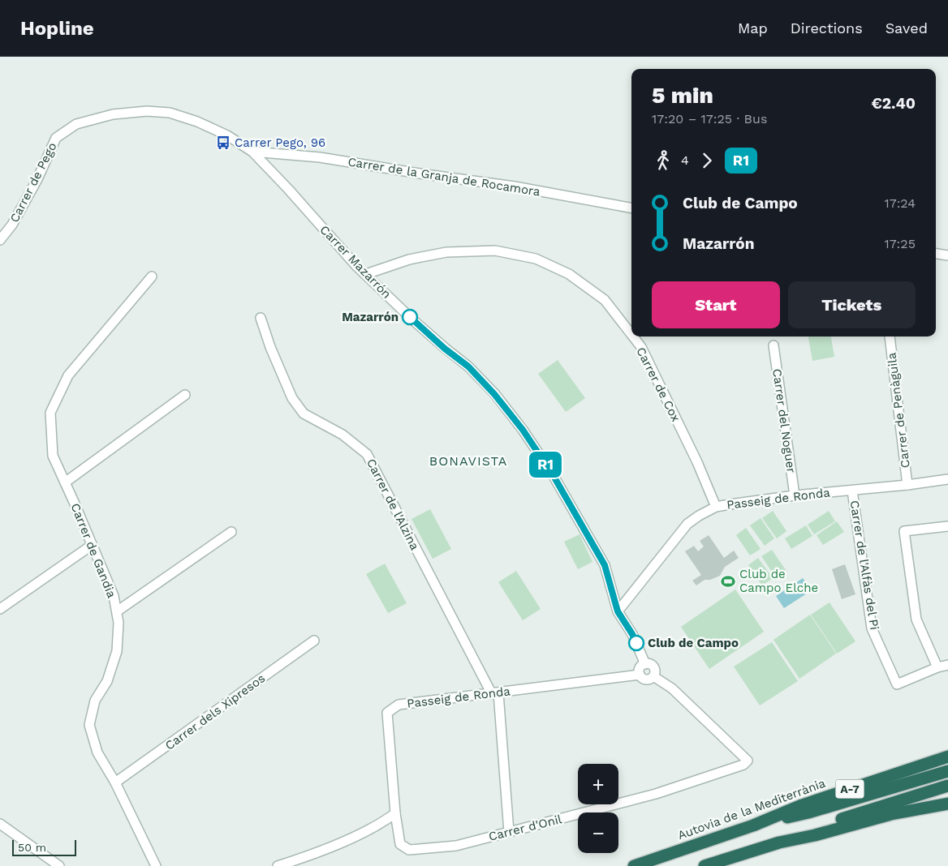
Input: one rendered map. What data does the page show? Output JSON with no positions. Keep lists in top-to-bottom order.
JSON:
{
  "streets": {
    "highway": ["A-7", "Autovia de la Mediterrània"],
    "street": [
      "Carrer de la Granja de Rocamora",
      "Carrer de Pego",
      "Carrer Mazarrón",
      "Carrer de Cox",
      "Carrer de Penàguila",
      "Carrer del Noguer",
      "Passeig de Ronda",
      "Carrer de l'Alzina",
      "Carrer de Gandia",
      "Carrer de l'Alfàs del Pi",
      "Carrer dels Xipresos",
      "Carrer d'Onil"
    ]
  },
  "crossings": [
    ["Carrer de la Granja de Rocamora", "Carrer de Pego"],
    ["Carrer de la Granja de Rocamora", "Carrer Mazarrón"],
    ["Carrer de Pego", "Carrer Mazarrón"],
    ["Carrer Mazarrón", "Carrer de Cox"],
    ["Carrer Mazarrón", "Passeig de Ronda"],
    ["Carrer de Cox", "Passeig de Ronda"],
    ["Carrer de Penàguila", "Passeig de Ronda"],
    ["Carrer del Noguer", "Passeig de Ronda"],
    ["Passeig de Ronda", "Carrer de l'Alzina"],
    ["Passeig de Ronda", "Carrer de l'Alfàs del Pi"],
    ["Passeig de Ronda", "Carrer d'Onil"],
    ["Carrer de l'Alzina", "Carrer d'Onil"],
    ["Carrer de Gandia", "Carrer dels Xipresos"]
  ],
  "districts": ["BONAVISTA"],
  "places": {
    "bus stop": ["Carrer Pego, 96"],
    "other": ["Mazarrón", "Club de Campo"],
    "sports": ["Club de Campo Elche"]
  },
  "lines": ["bus line R1"],
  "scale_bar": "50 m",
  "page": {
    "header": "Hopline",
    "nav": ["Map", "Directions", "Saved"],
    "on_map": "R1",
    "heading": ["5 min", "17:20 – 17:25 · Bus", "€2.40"],
    "legs": ["4", "R1"],
    "list": [
      {
        "name": "Club de Campo",
        "value": "17:24"
      },
      {
        "name": "Mazarrón",
        "value": "17:25"
      }
    ],
    "buttons": ["Start", "Tickets"],
    "map_buttons": ["+", "−"],
    "scale": "50 m"
  }
}
